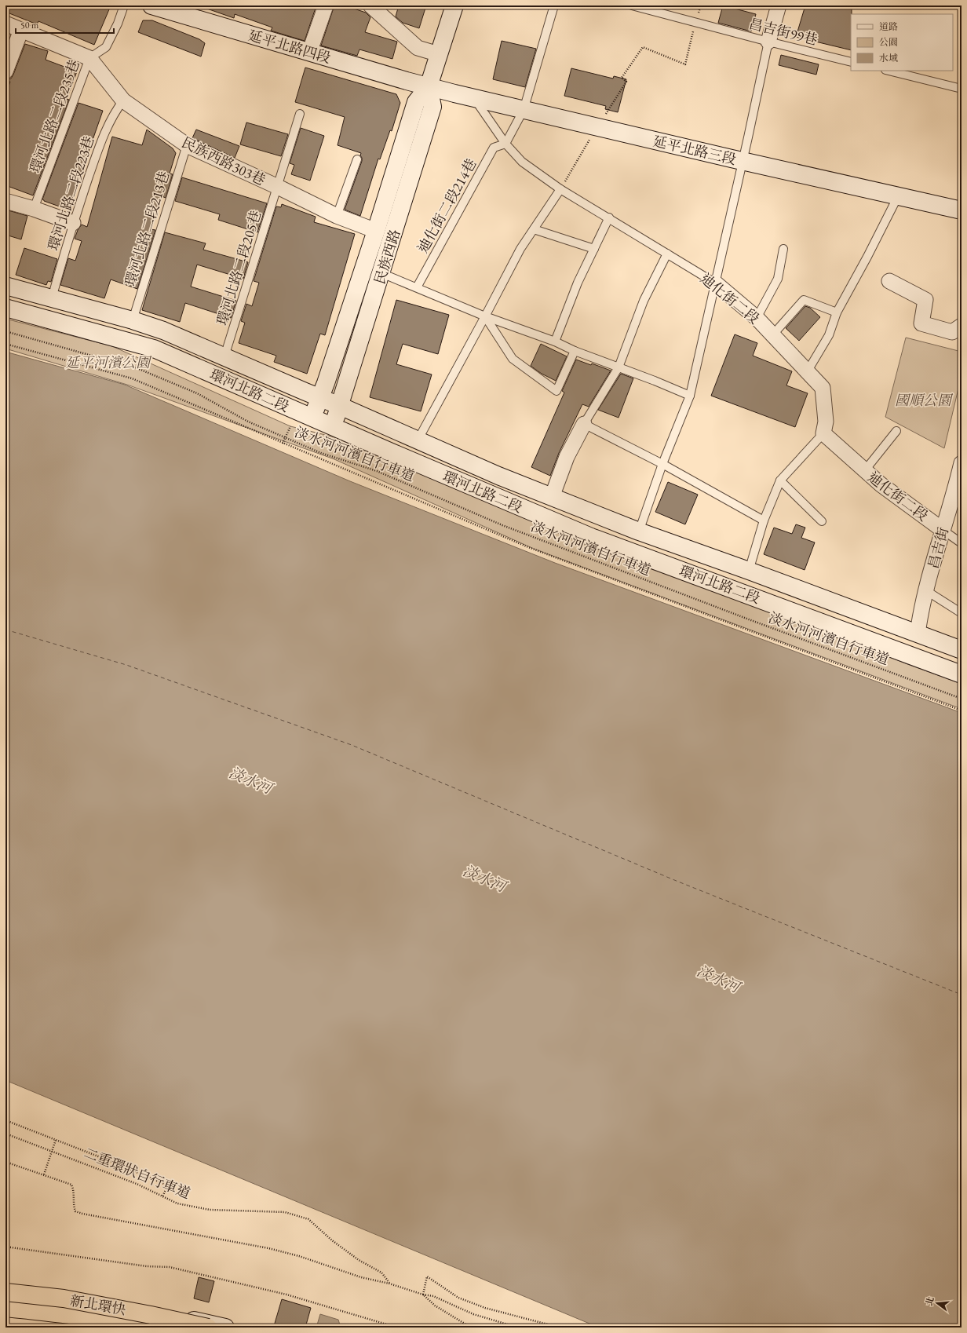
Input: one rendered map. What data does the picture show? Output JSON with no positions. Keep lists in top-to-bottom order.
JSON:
{
  "streets": {
    "highway": ["新北環快"],
    "main road": [
      "延平北路四段",
      "延平北路三段",
      "民族西路",
      "環河北路二段"
    ],
    "street": ["民族西路303巷", "迪化街二段", "昌吉街"],
    "lane": [
      "昌吉街99巷",
      "環河北路二段235巷",
      "環河北路二段223巷",
      "迪化街二段214巷",
      "環河北路二段213巷",
      "環河北路二段205巷"
    ],
    "path": ["淡水河河濱自行車道", "二重環狀自行車道"]
  },
  "crossings": [
    ["延平北路四段", "延平北路三段"],
    ["延平北路四段", "民族西路"],
    ["環河北路二段235巷", "民族西路303巷"],
    ["延平北路三段", "民族西路"],
    ["延平北路三段", "迪化街二段"],
    ["民族西路303巷", "環河北路二段223巷"],
    ["民族西路303巷", "環河北路二段213巷"],
    ["民族西路303巷", "民族西路"],
    ["民族西路303巷", "環河北路二段205巷"],
    ["環河北路二段223巷", "環河北路二段"],
    ["迪化街二段214巷", "迪化街二段"],
    ["環河北路二段213巷", "環河北路二段"],
    ["民族西路", "環河北路二段"],
    ["環河北路二段205巷", "環河北路二段"],
    ["迪化街二段", "昌吉街"],
    ["環河北路二段", "昌吉街"]
  ],
  "water": ["淡水河"],
  "parks": ["延平河濱公園", "國順公園"],
  "legend": ["道路", "公園", "水域"],
  "scale_bar": "50 m",
  "north": "left"
}
